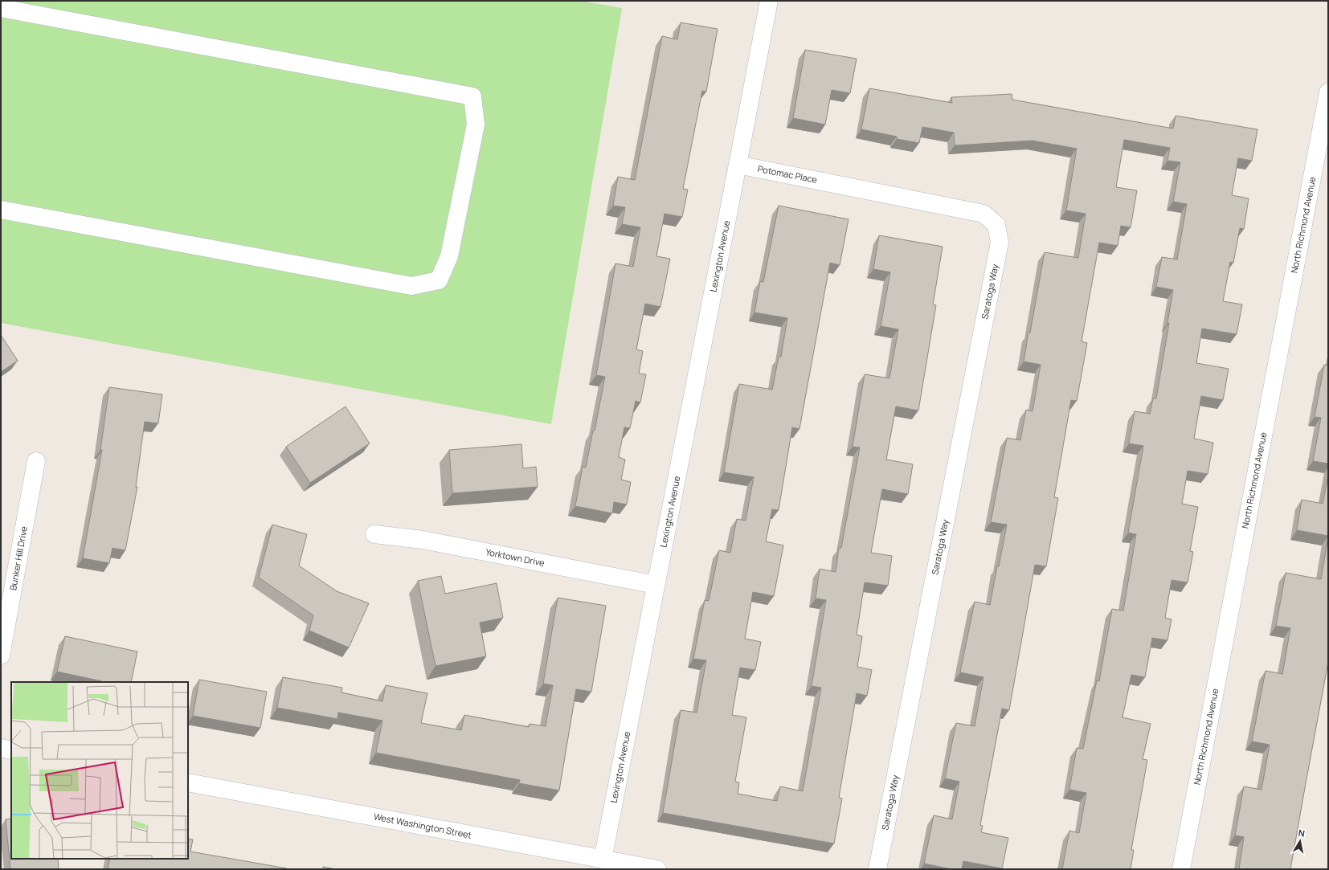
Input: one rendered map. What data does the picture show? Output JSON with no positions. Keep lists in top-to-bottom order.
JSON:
{
  "streets": {
    "street": [
      "Potomac Place",
      "North Richmond Avenue",
      "Lexington Avenue",
      "Saratoga Way",
      "Yorktown Drive",
      "Bunker Hill Drive",
      "West Washington Street"
    ]
  },
  "crossings": [
    ["Potomac Place", "Lexington Avenue"],
    ["Potomac Place", "Saratoga Way"],
    ["Lexington Avenue", "Yorktown Drive"],
    ["Lexington Avenue", "West Washington Street"]
  ],
  "north": "top"
}
